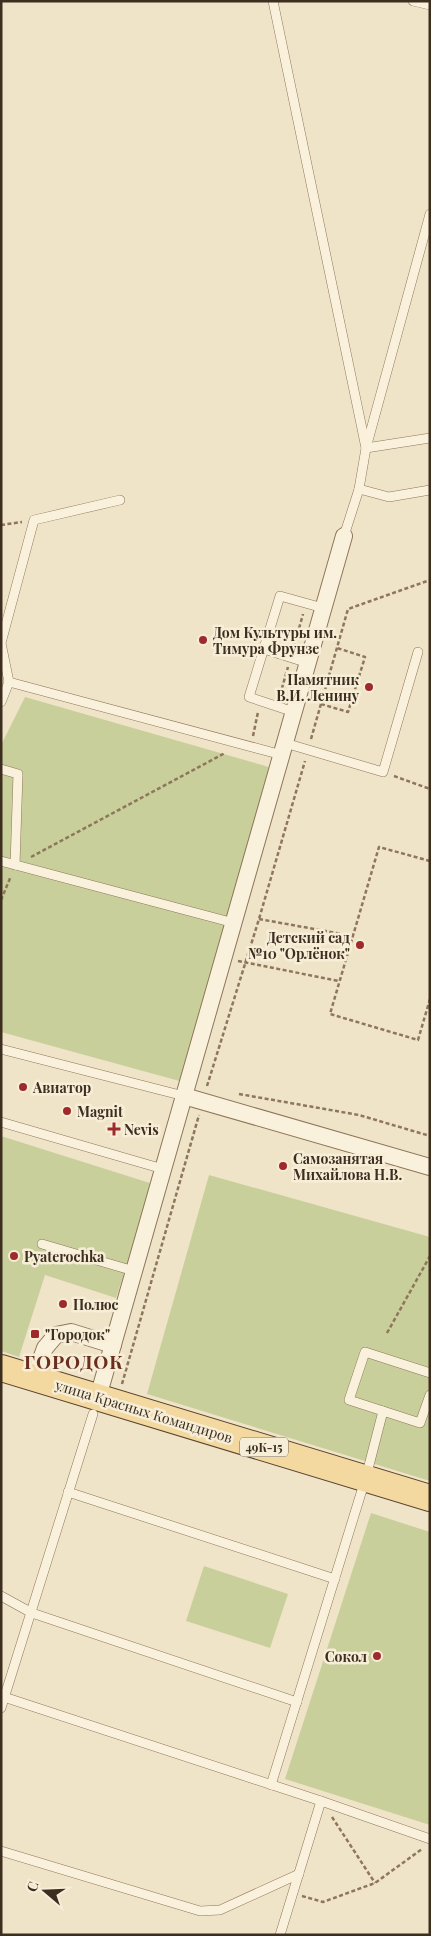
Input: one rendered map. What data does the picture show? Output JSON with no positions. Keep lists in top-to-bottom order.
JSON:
{
  "streets": {
    "main road": ["улица Красных Командиров", "49К-15"]
  },
  "districts": ["ГОРОДОК"],
  "places": {
    "other": [
      "Дом Культуры им. Тимура Фрунзе",
      "Памятник В.И. Ленину",
      "Детский сад №10 \"Орлёнок\"",
      "Авиатор",
      "Magnit",
      "Самозанятая Михайлова Н.В.",
      "Pyaterochka",
      "Полюс",
      "Сокол"
    ],
    "health": ["Nevis"],
    "transit": ["\"Городок\""]
  },
  "north": "left"
}
